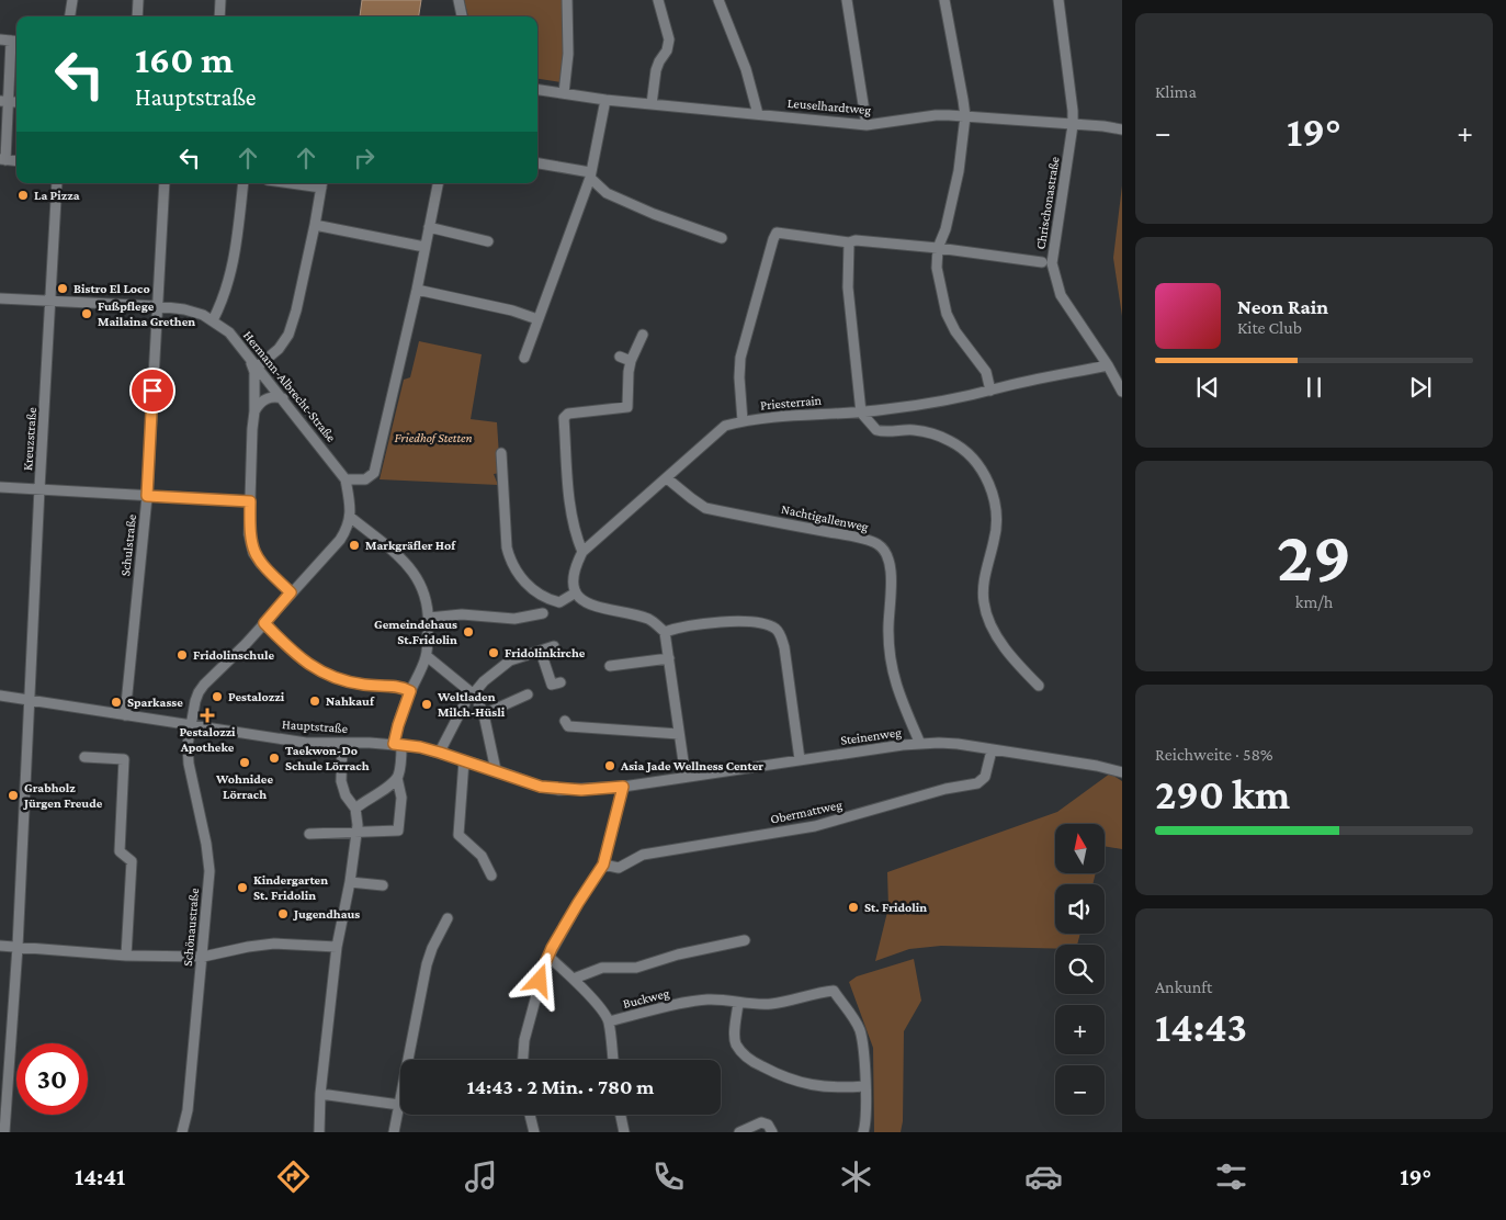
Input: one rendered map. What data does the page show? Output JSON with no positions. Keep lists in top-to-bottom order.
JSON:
{
  "streets": {
    "street": [
      "Leuselhardtweg",
      "Chrischonastraße",
      "Hermann-Albrecht-Straße",
      "Priesterrain",
      "Kreuzstraße",
      "Nachtigallenweg",
      "Schulstraße",
      "Hauptstraße",
      "Steinenweg",
      "Obermattweg",
      "Schönaustraße",
      "Buckweg"
    ]
  },
  "crossings": [
    ["Leuselhardtweg", "Chrischonastraße"],
    ["Chrischonastraße", "Priesterrain"],
    ["Hermann-Albrecht-Straße", "Kreuzstraße"],
    ["Hermann-Albrecht-Straße", "Schulstraße"],
    ["Priesterrain", "Nachtigallenweg"],
    ["Kreuzstraße", "Hauptstraße"],
    ["Nachtigallenweg", "Steinenweg"],
    ["Schulstraße", "Hauptstraße"],
    ["Hauptstraße", "Steinenweg"],
    ["Hauptstraße", "Schönaustraße"],
    ["Steinenweg", "Obermattweg"]
  ],
  "parks": ["Friedhof Stetten"],
  "places": {
    "other": [
      "La Pizza",
      "Bistro El Loco",
      "Fußpflege Mailaina Grethen",
      "Markgräfler Hof",
      "Gemeindehaus St.Fridolin",
      "Fridolinkirche",
      "Fridolinschule",
      "Pestalozzi",
      "Nahkauf",
      "Sparkasse",
      "Weltladen Milch-Hüsli",
      "Taekwon-Do Schule Lörrach",
      "Wohnidee Lörrach",
      "Asia Jade Wellness Center",
      "Grabholz Jürgen Freude",
      "Kindergarten St. Fridolin",
      "St. Fridolin",
      "Jugendhaus"
    ],
    "health": ["Pestalozzi Apotheke"]
  },
  "north": "top",
  "page": {
    "tile": [
      "Klima",
      ["29", "km/h"],
      ["Reichweite · 58%", "290 km"],
      ["Ankunft", "14:43"]
    ],
    "turn": ["160 m", "Hauptstraße"],
    "heat": ["−", "19°", "+"],
    "song": ["Neon Rain", "Kite Club"],
    "map_buttons": ["+", "−"],
    "limit": "30",
    "trip": "14:43 · 2 Min. · 780 m",
    "tabs": ["14:41", "19°"]
  }
}
